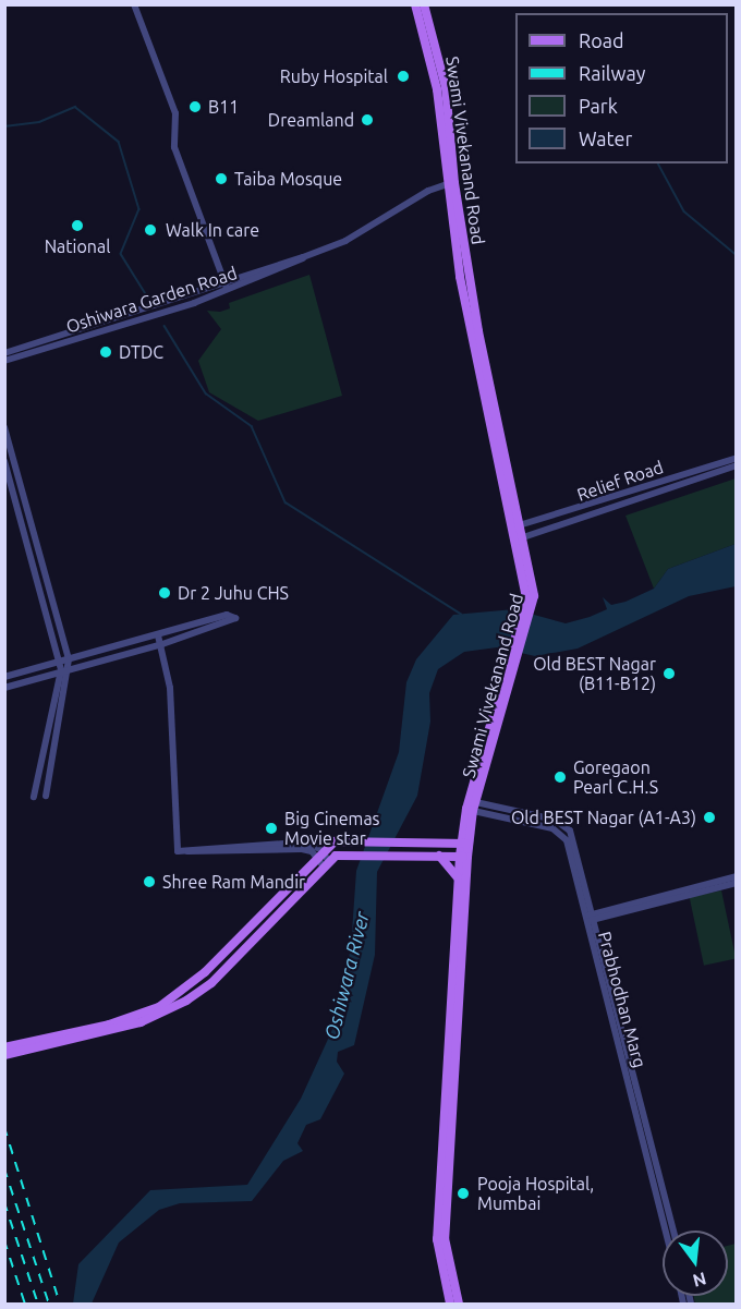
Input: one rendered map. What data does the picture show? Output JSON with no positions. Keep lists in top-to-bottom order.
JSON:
{
  "streets": {
    "main road": ["Swami Vivekanand Road"],
    "street": ["Oshiwara Garden Road", "Relief Road", "Prabhodhan Marg"]
  },
  "crossings": [
    ["Swami Vivekanand Road", "Oshiwara Garden Road"],
    ["Swami Vivekanand Road", "Relief Road"],
    ["Swami Vivekanand Road", "Prabhodhan Marg"]
  ],
  "water": ["Oshiwara River"],
  "places": [
    "Ruby Hospital",
    "B11",
    "Dreamland",
    "Taiba Mosque",
    "National",
    "Walk In care",
    "DTDC",
    "Dr 2 Juhu CHS",
    "Old BEST Nagar (B11-B12)",
    "Goregaon Pearl C.H.S",
    "Old BEST Nagar (A1-A3)",
    "Big Cinemas Movie star",
    "Shree Ram Mandir",
    "Pooja Hospital, Mumbai"
  ],
  "legend": [
    "Road",
    "Railway",
    "Park",
    "Water"
  ],
  "north": "bottom"
}
